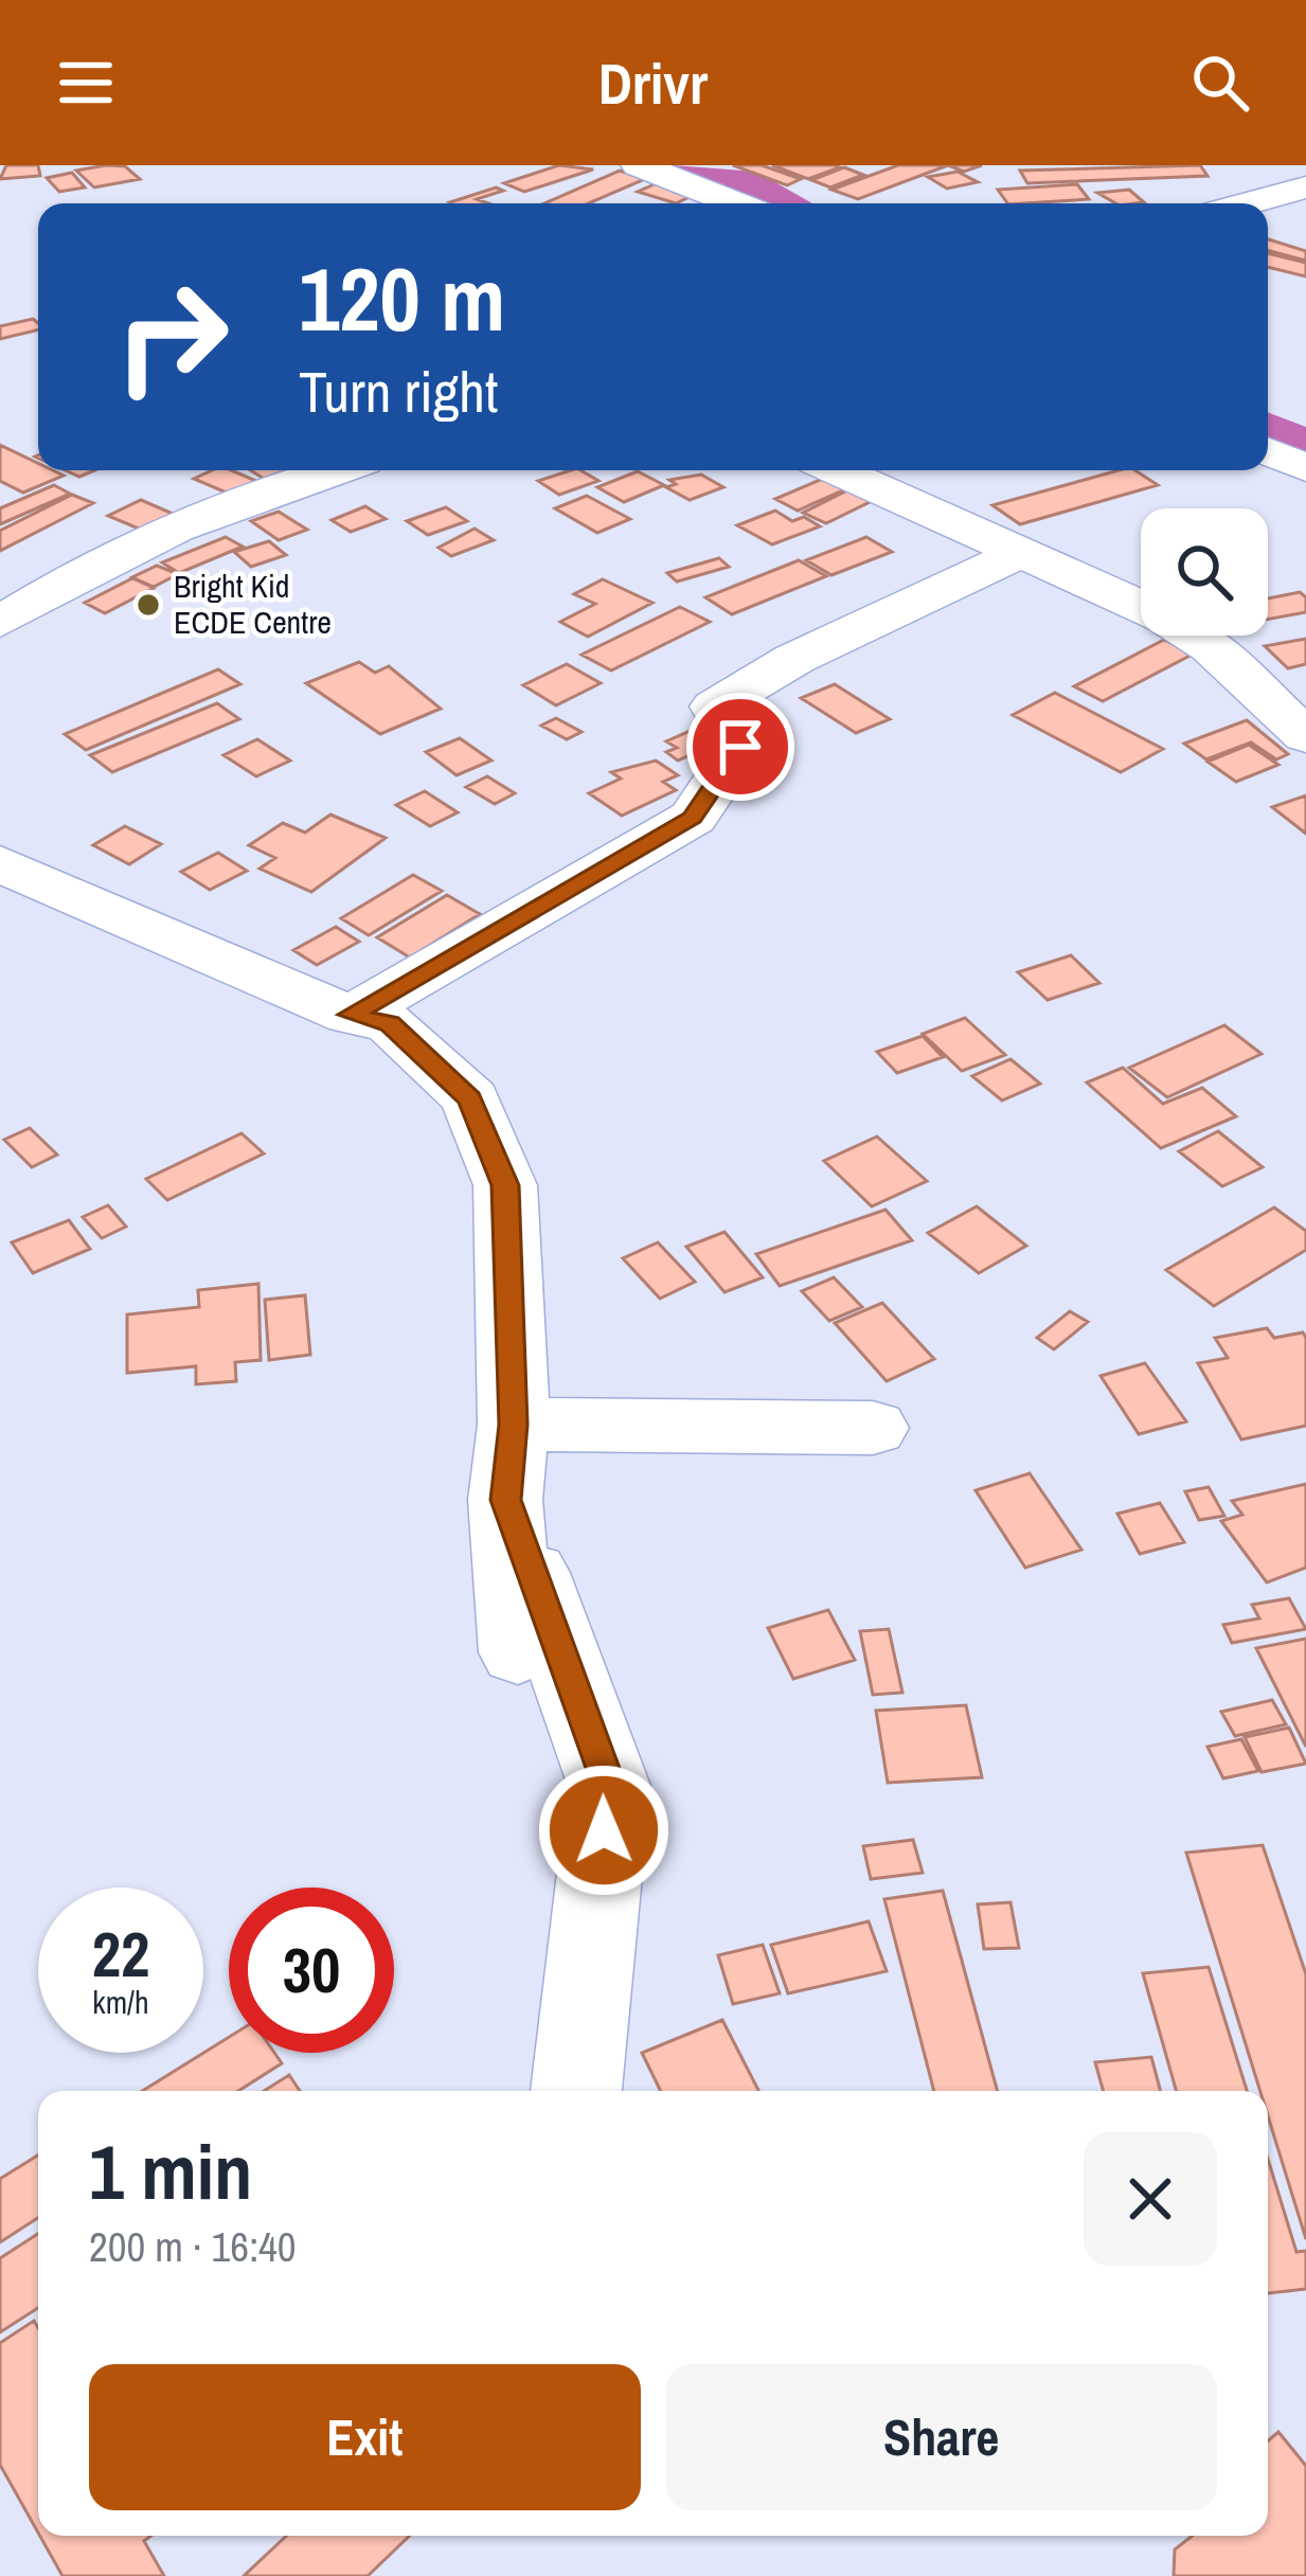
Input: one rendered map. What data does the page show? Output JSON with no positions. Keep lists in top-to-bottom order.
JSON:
{
  "places": ["Bright Kid ECDE Centre"],
  "page": {
    "header": "Drivr",
    "turn": ["120 m", "Turn right"],
    "speed": "22 km/h",
    "limit": "30",
    "heading": ["1 min", "200 m · 16:40"],
    "buttons": ["Exit", "Share"]
  }
}
